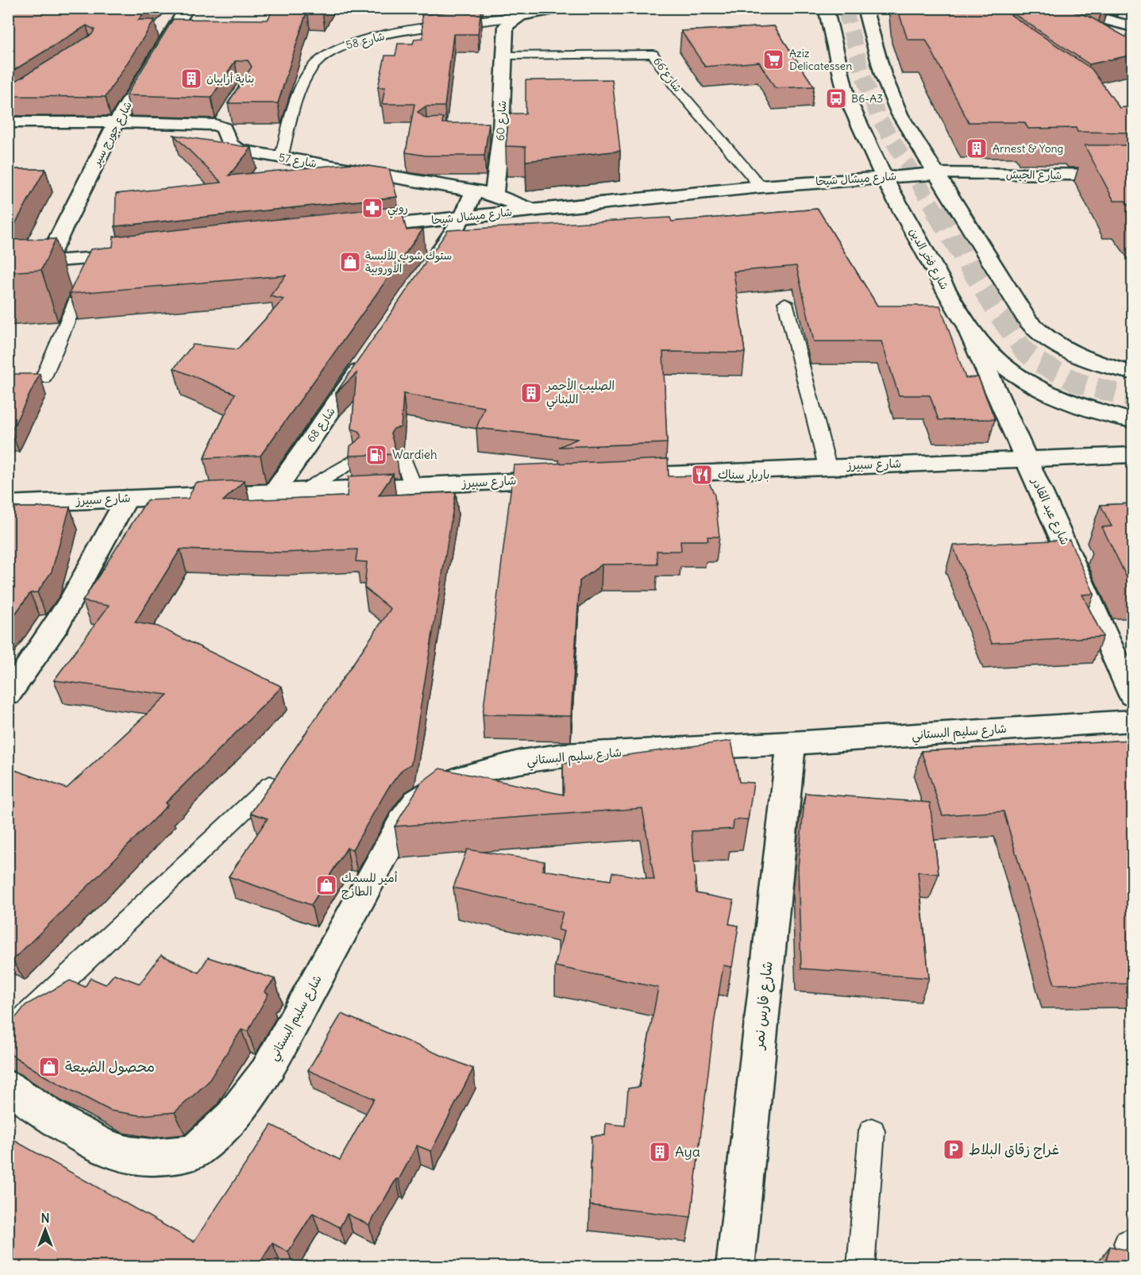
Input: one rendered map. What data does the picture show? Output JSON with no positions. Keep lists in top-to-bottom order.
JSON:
{
  "streets": {
    "street": [
      "شارع 60",
      "شارع جورج سير",
      "شارع 57",
      "شارع الجيش",
      "شارع ميشال شيحا",
      "شارع فخر الدين",
      "شارع 68",
      "شارع سبيرز",
      "شارع عبد القادر",
      "شارع سليم البستاني",
      "شارع فارس نمر"
    ],
    "lane": ["شارع 58", "شارع 66"]
  },
  "crossings": [
    ["شارع 58", "شارع 60"],
    ["شارع 58", "شارع 57"],
    ["شارع 66", "شارع 60"],
    ["شارع 66", "شارع ميشال شيحا"],
    ["شارع 60", "شارع 57"],
    ["شارع جورج سير", "شارع 57"],
    ["شارع الجيش", "شارع ميشال شيحا"],
    ["شارع ميشال شيحا", "شارع فخر الدين"],
    ["شارع فخر الدين", "شارع عبد القادر"],
    ["شارع 68", "شارع سبيرز"],
    ["شارع سبيرز", "شارع عبد القادر"],
    ["شارع سليم البستاني", "شارع فارس نمر"]
  ],
  "places": {
    "supermarket": ["Aziz Delicatessen"],
    "building": [
      "بناية أرابيان",
      "Arnest & Yong",
      "الصليب الأحمر اللبناني",
      "Aya"
    ],
    "bus stop": ["B6-A3"],
    "pharmacy": ["روبي"],
    "shop": ["ستوك شوب للألبسة الأوروبية", "أمير للسمك الطازج", "محصول الضيعة"],
    "fuel station": ["Wardieh"],
    "restaurant": ["باربار سناك"],
    "parking": ["غراج زقاق البلاط"]
  },
  "north": "top"
}
